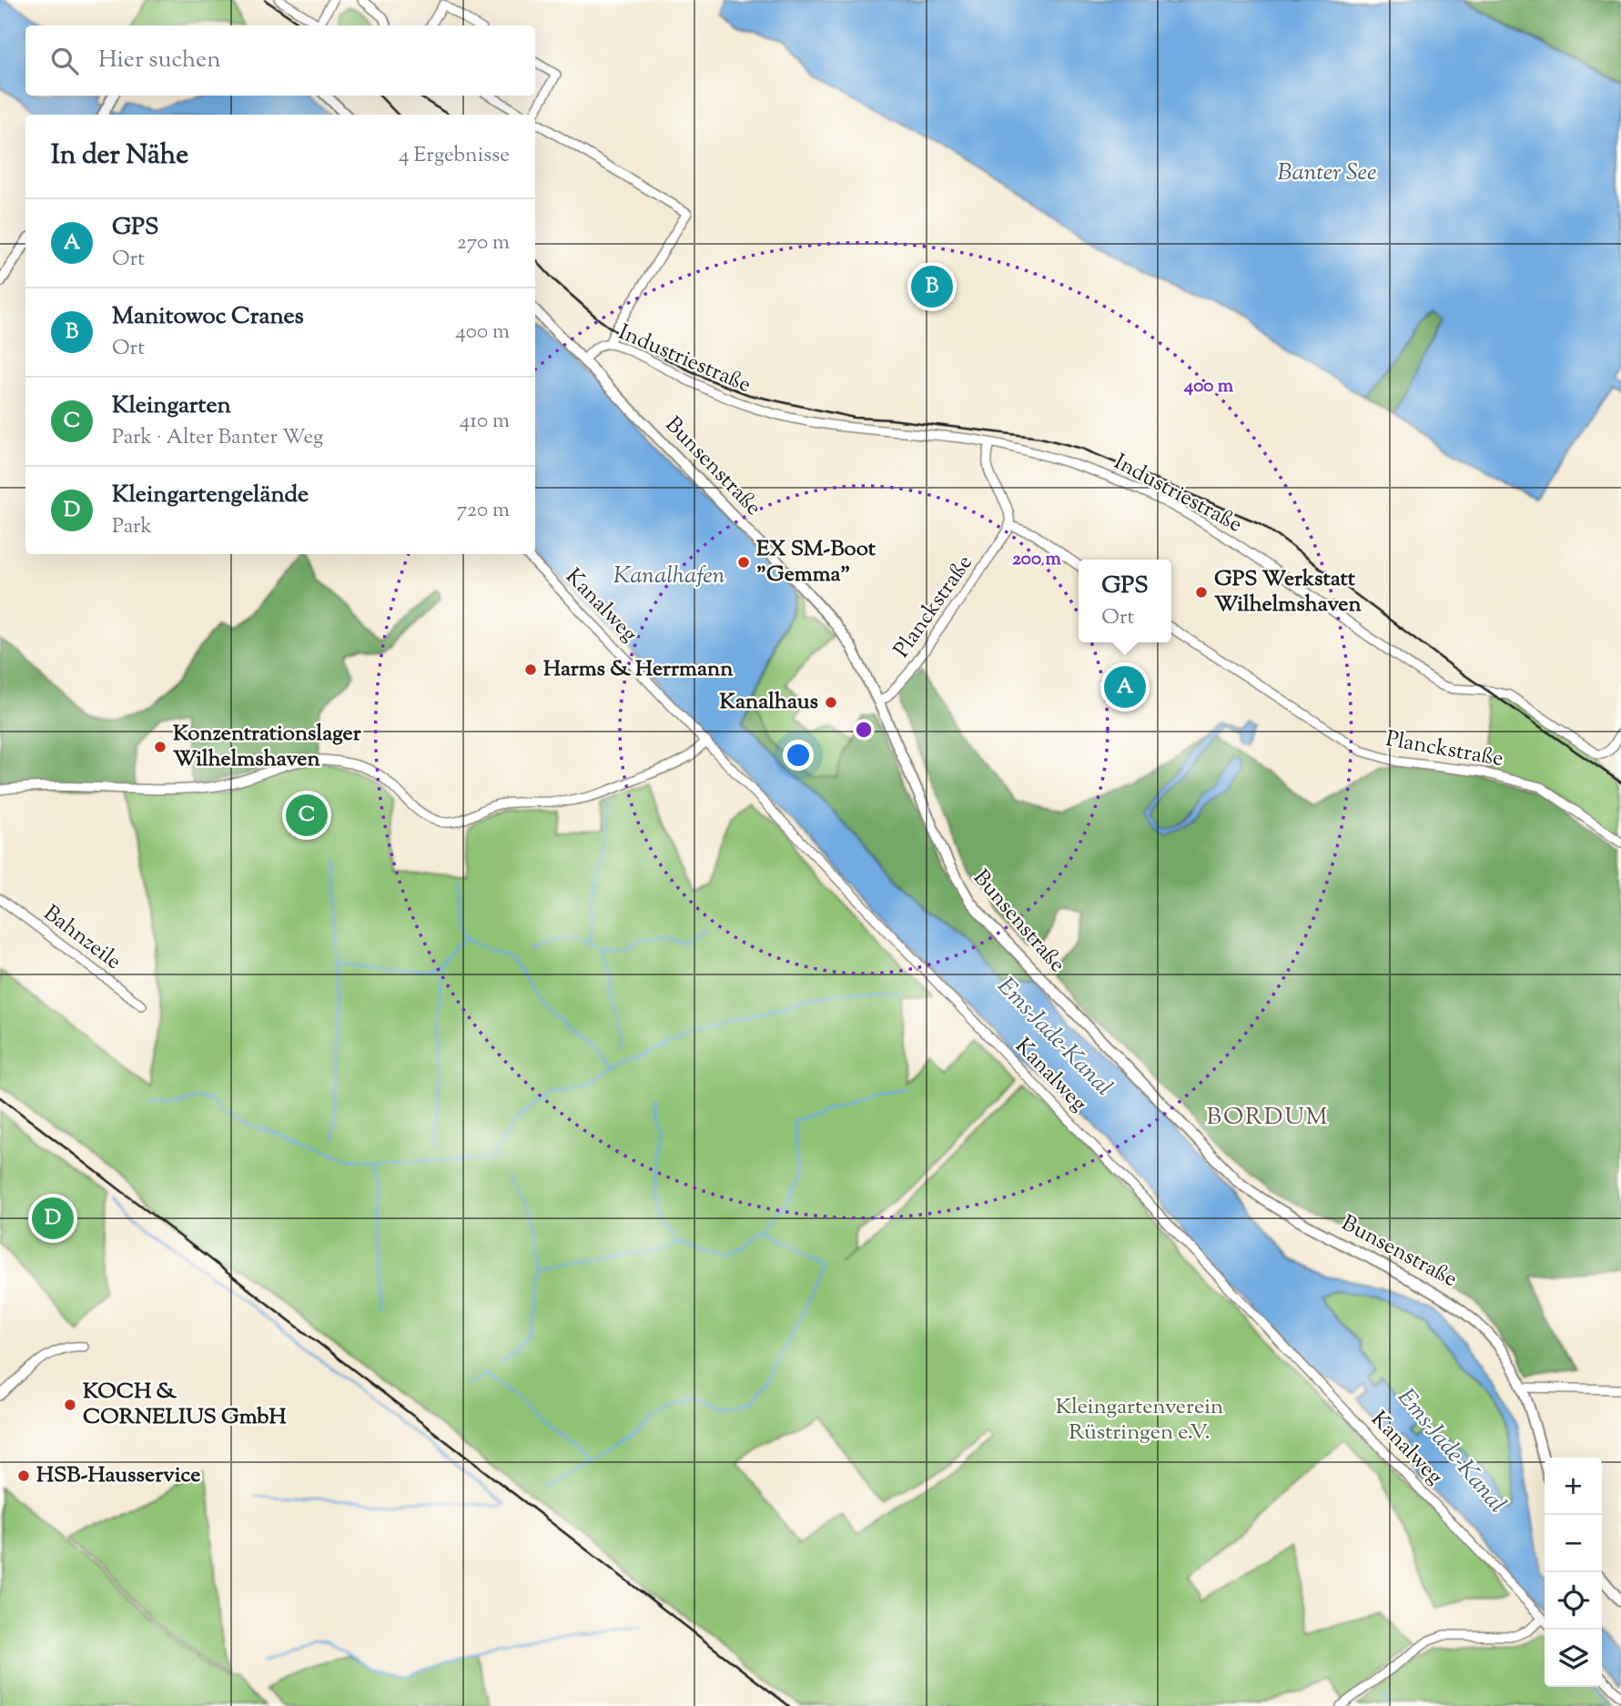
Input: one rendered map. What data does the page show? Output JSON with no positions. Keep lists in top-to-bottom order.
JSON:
{
  "streets": {
    "street": [
      "Industriestraße",
      "Bunsenstraße",
      "Kanalweg",
      "Planckstraße",
      "Bahnzeile"
    ]
  },
  "crossings": [
    ["Industriestraße", "Bunsenstraße"],
    ["Bunsenstraße", "Planckstraße"]
  ],
  "districts": ["BORDUM"],
  "water": ["Banter See", "Kanalhafen", "Ems-Jade-Kanal"],
  "parks": ["Kleingartenverein Rüstringen e.V."],
  "places": [
    "EX SM-Boot \"Gemma\"",
    "GPS Werkstatt Wilhelmshaven",
    "Harms & Herrmann",
    "Kanalhaus",
    "Konzentrationslager Wilhelmshaven",
    "KOCH & CORNELIUS GmbH",
    "HSB-Hausservice"
  ],
  "page": {
    "search": "Hier suchen",
    "heading": ["In der Nähe", "4 Ergebnisse"],
    "list": [
      {
        "mark": "A",
        "name": "GPS",
        "note": "Ort",
        "value": "270 m"
      },
      {
        "mark": "B",
        "name": "Manitowoc Cranes",
        "note": "Ort",
        "value": "400 m"
      },
      {
        "mark": "C",
        "name": "Kleingarten",
        "note": "Park · Alter Banter Weg",
        "value": "410 m"
      },
      {
        "mark": "D",
        "name": "Kleingartengelände",
        "note": "Park",
        "value": "720 m"
      }
    ],
    "pins": [
      "B",
      "A",
      "C",
      "D"
    ],
    "popup": ["GPS", "Ort"],
    "map_buttons": ["+", "−"]
  },
  "rings": ["400 m", "200 m"]
}
